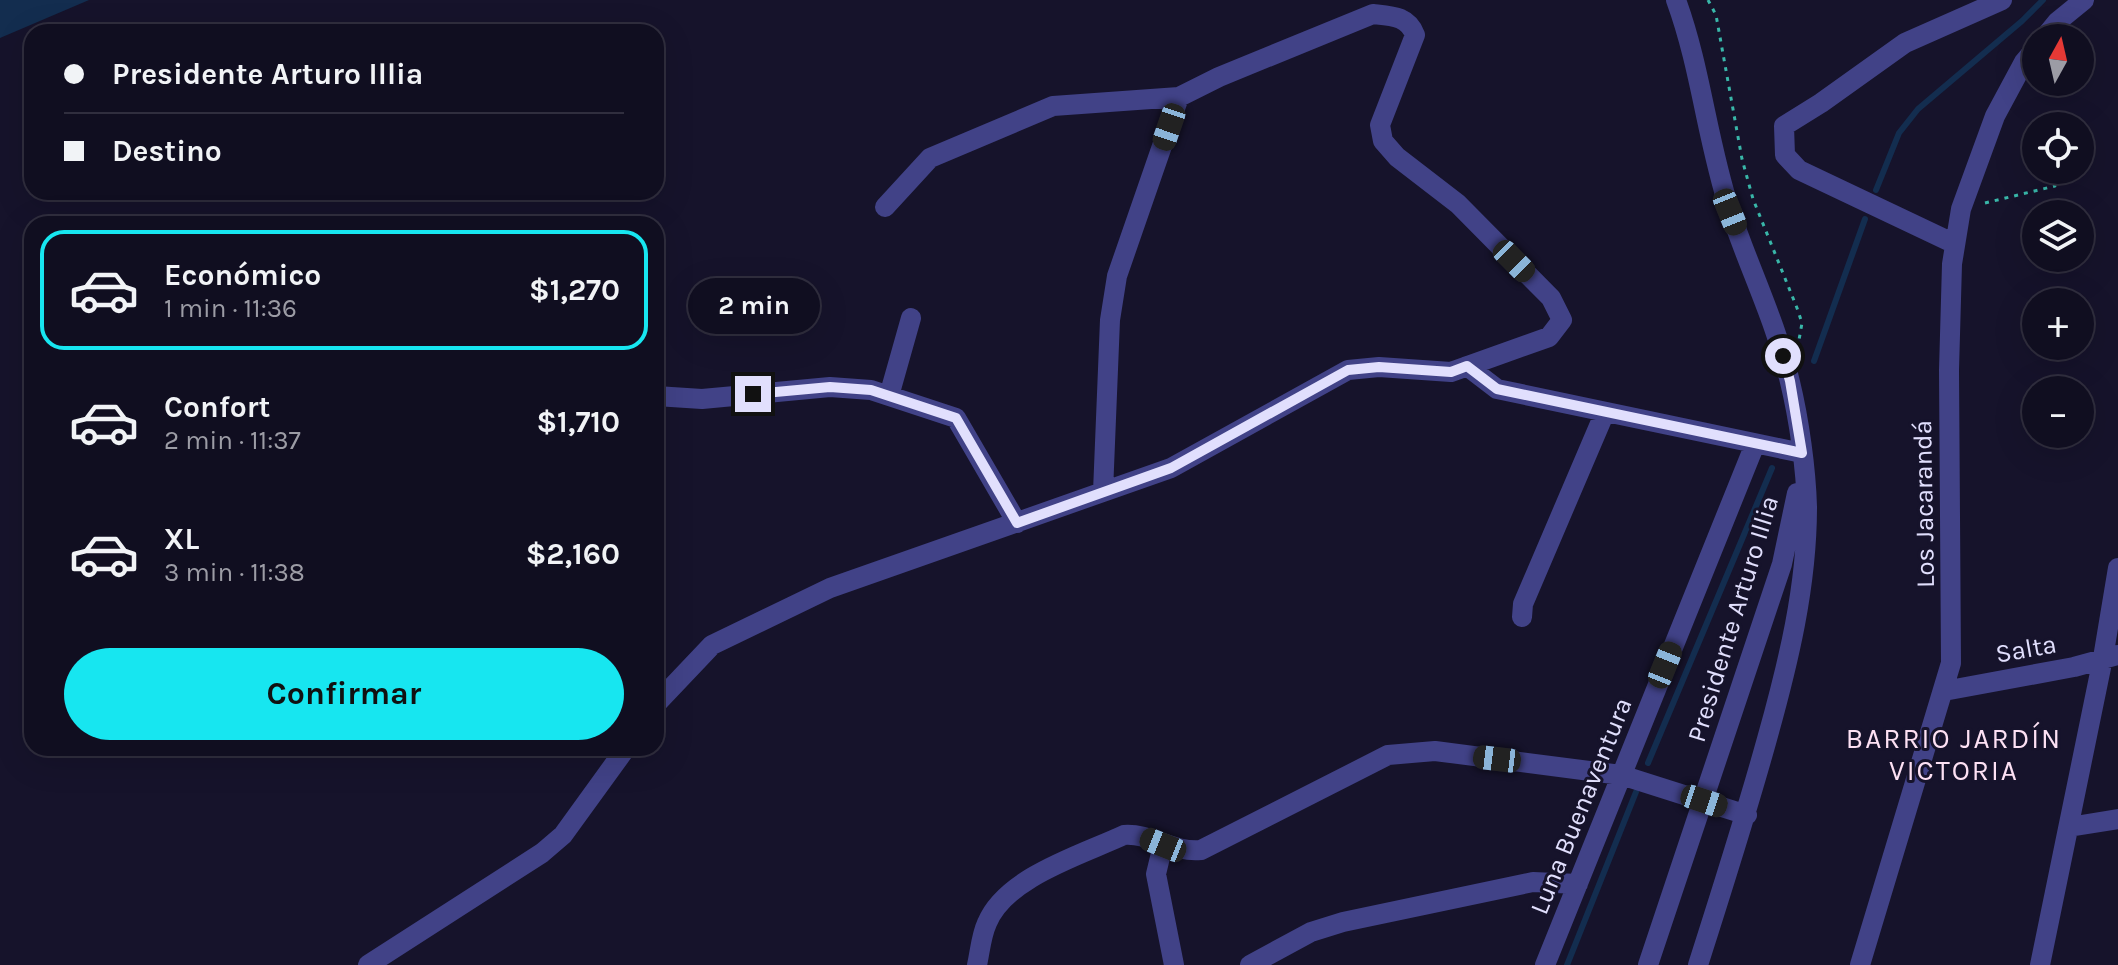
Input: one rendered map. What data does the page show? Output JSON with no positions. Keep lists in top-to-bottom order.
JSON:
{
  "streets": {
    "street": [
      "Los Jacarandá",
      "Presidente Arturo Illia",
      "Salta",
      "Luna Buenaventura"
    ]
  },
  "crossings": [
    ["Los Jacarandá", "Salta"]
  ],
  "districts": ["BARRIO JARDÍN VICTORIA"],
  "north": "top",
  "page": {
    "map_buttons": ["+", "−"],
    "banner": ["Presidente Arturo Illia", "Destino"],
    "list": [
      {
        "name": "Económico",
        "note": "1 min · 11:36",
        "value": "$1,270"
      },
      {
        "name": "Confort",
        "note": "2 min · 11:37",
        "value": "$1,710"
      },
      {
        "name": "XL",
        "note": "3 min · 11:38",
        "value": "$2,160"
      }
    ],
    "bubble": "2 min",
    "buttons": "Confirmar"
  }
}
